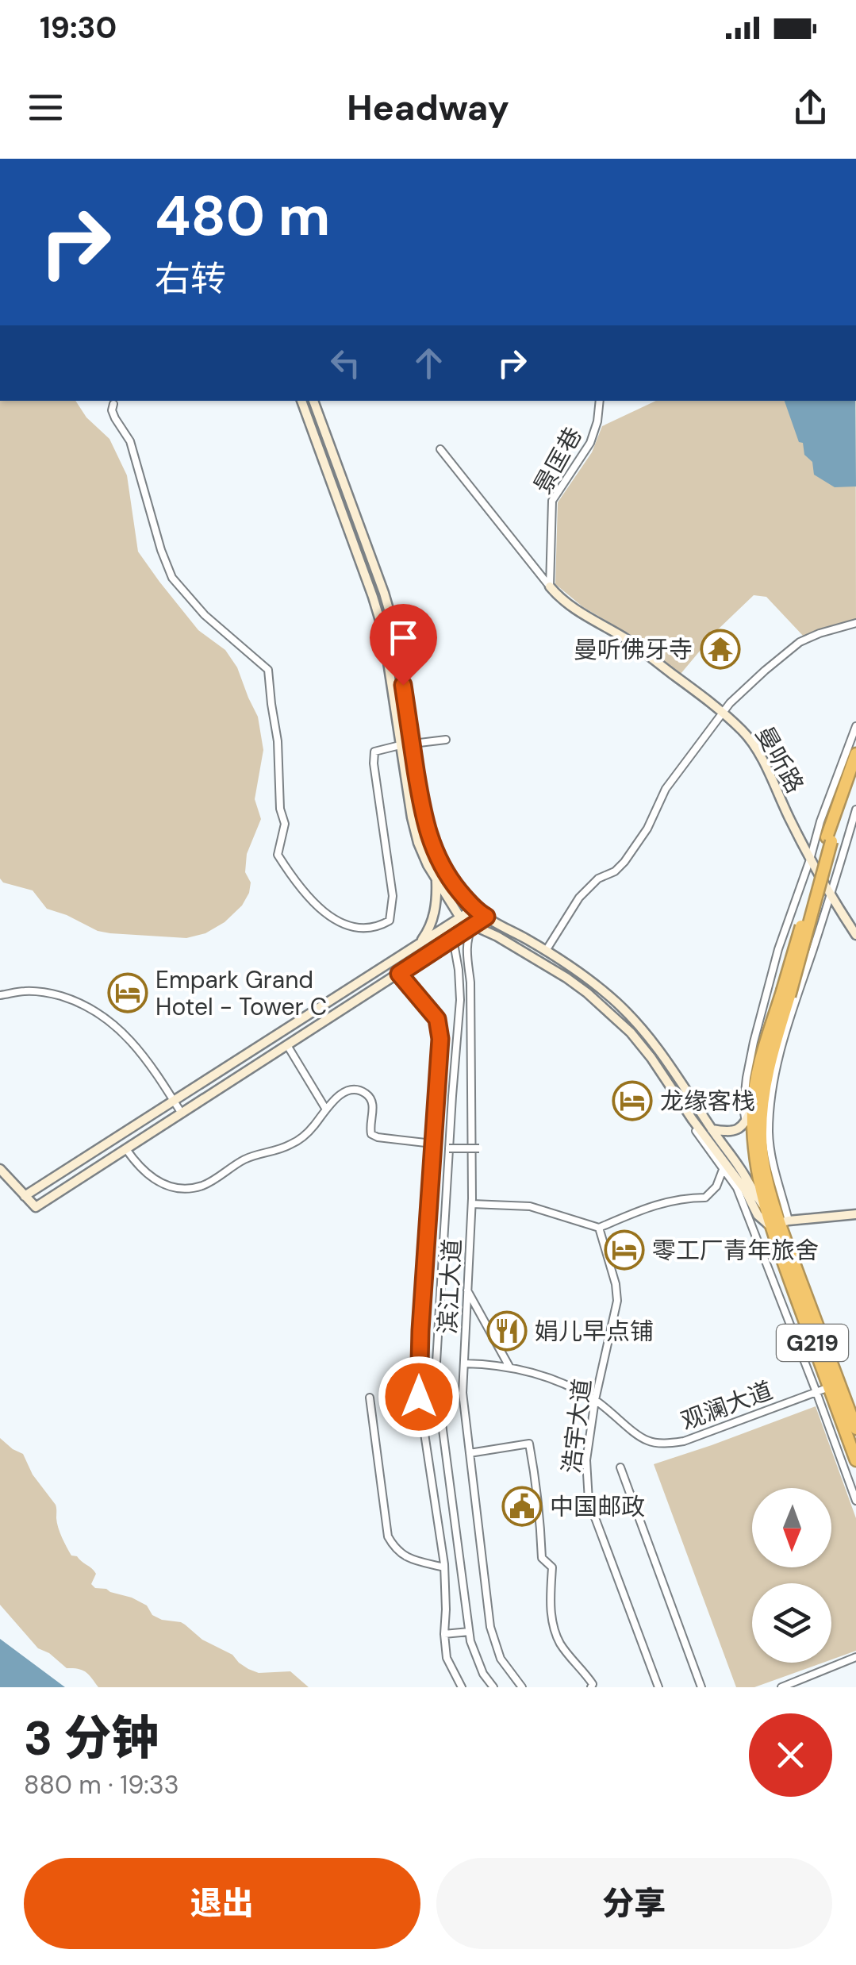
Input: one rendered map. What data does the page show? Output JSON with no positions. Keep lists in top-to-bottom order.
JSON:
{
  "streets": {
    "highway": ["G219"],
    "street": [
      "景匡巷",
      "曼听路",
      "滨江大道",
      "观澜大道",
      "浩宇大道"
    ]
  },
  "crossings": [
    ["景匡巷", "曼听路"],
    ["滨江大道", "观澜大道"],
    ["G219", "观澜大道"],
    ["观澜大道", "浩宇大道"]
  ],
  "places": {
    "temple": ["曼听佛牙寺"],
    "hotel": ["Empark Grand Hotel - Tower C", "龙缘客栈", "零工厂青年旅舍"],
    "restaurant": ["娟儿早点铺"],
    "public building": ["中国邮政"]
  },
  "north": "bottom",
  "page": {
    "status": "19:30",
    "header": "Headway",
    "turn": ["480 m", "右转"],
    "heading": ["3 分钟", "880 m · 19:33"],
    "buttons": ["退出", "分享"]
  }
}
